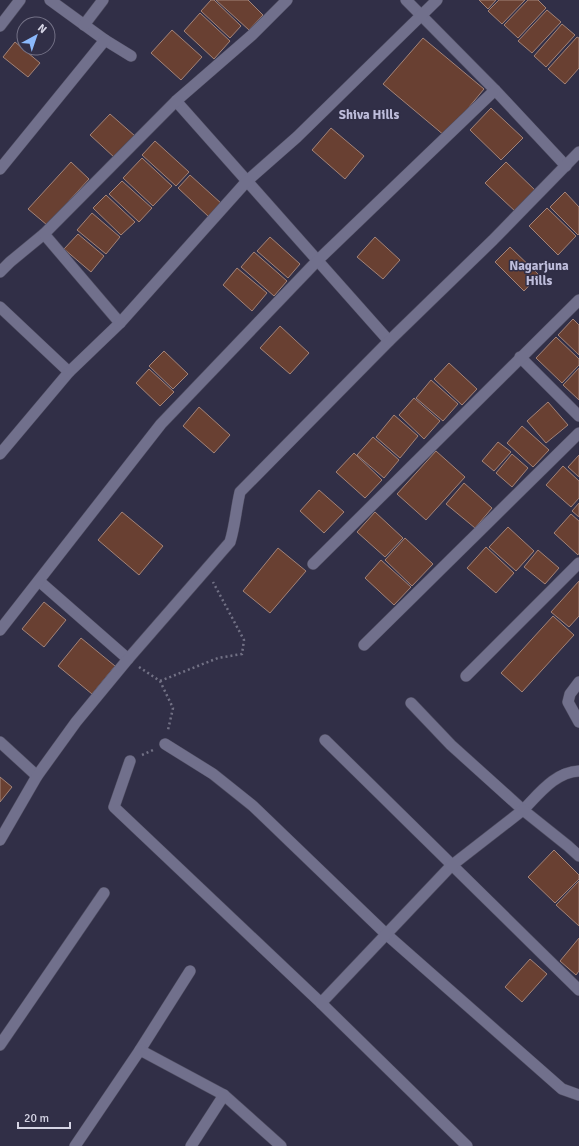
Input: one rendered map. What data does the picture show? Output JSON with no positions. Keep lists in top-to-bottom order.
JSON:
{
  "districts": ["Shiva Hills", "Nagarjuna Hills"],
  "scale_bar": "20 m",
  "north": "top right"
}
